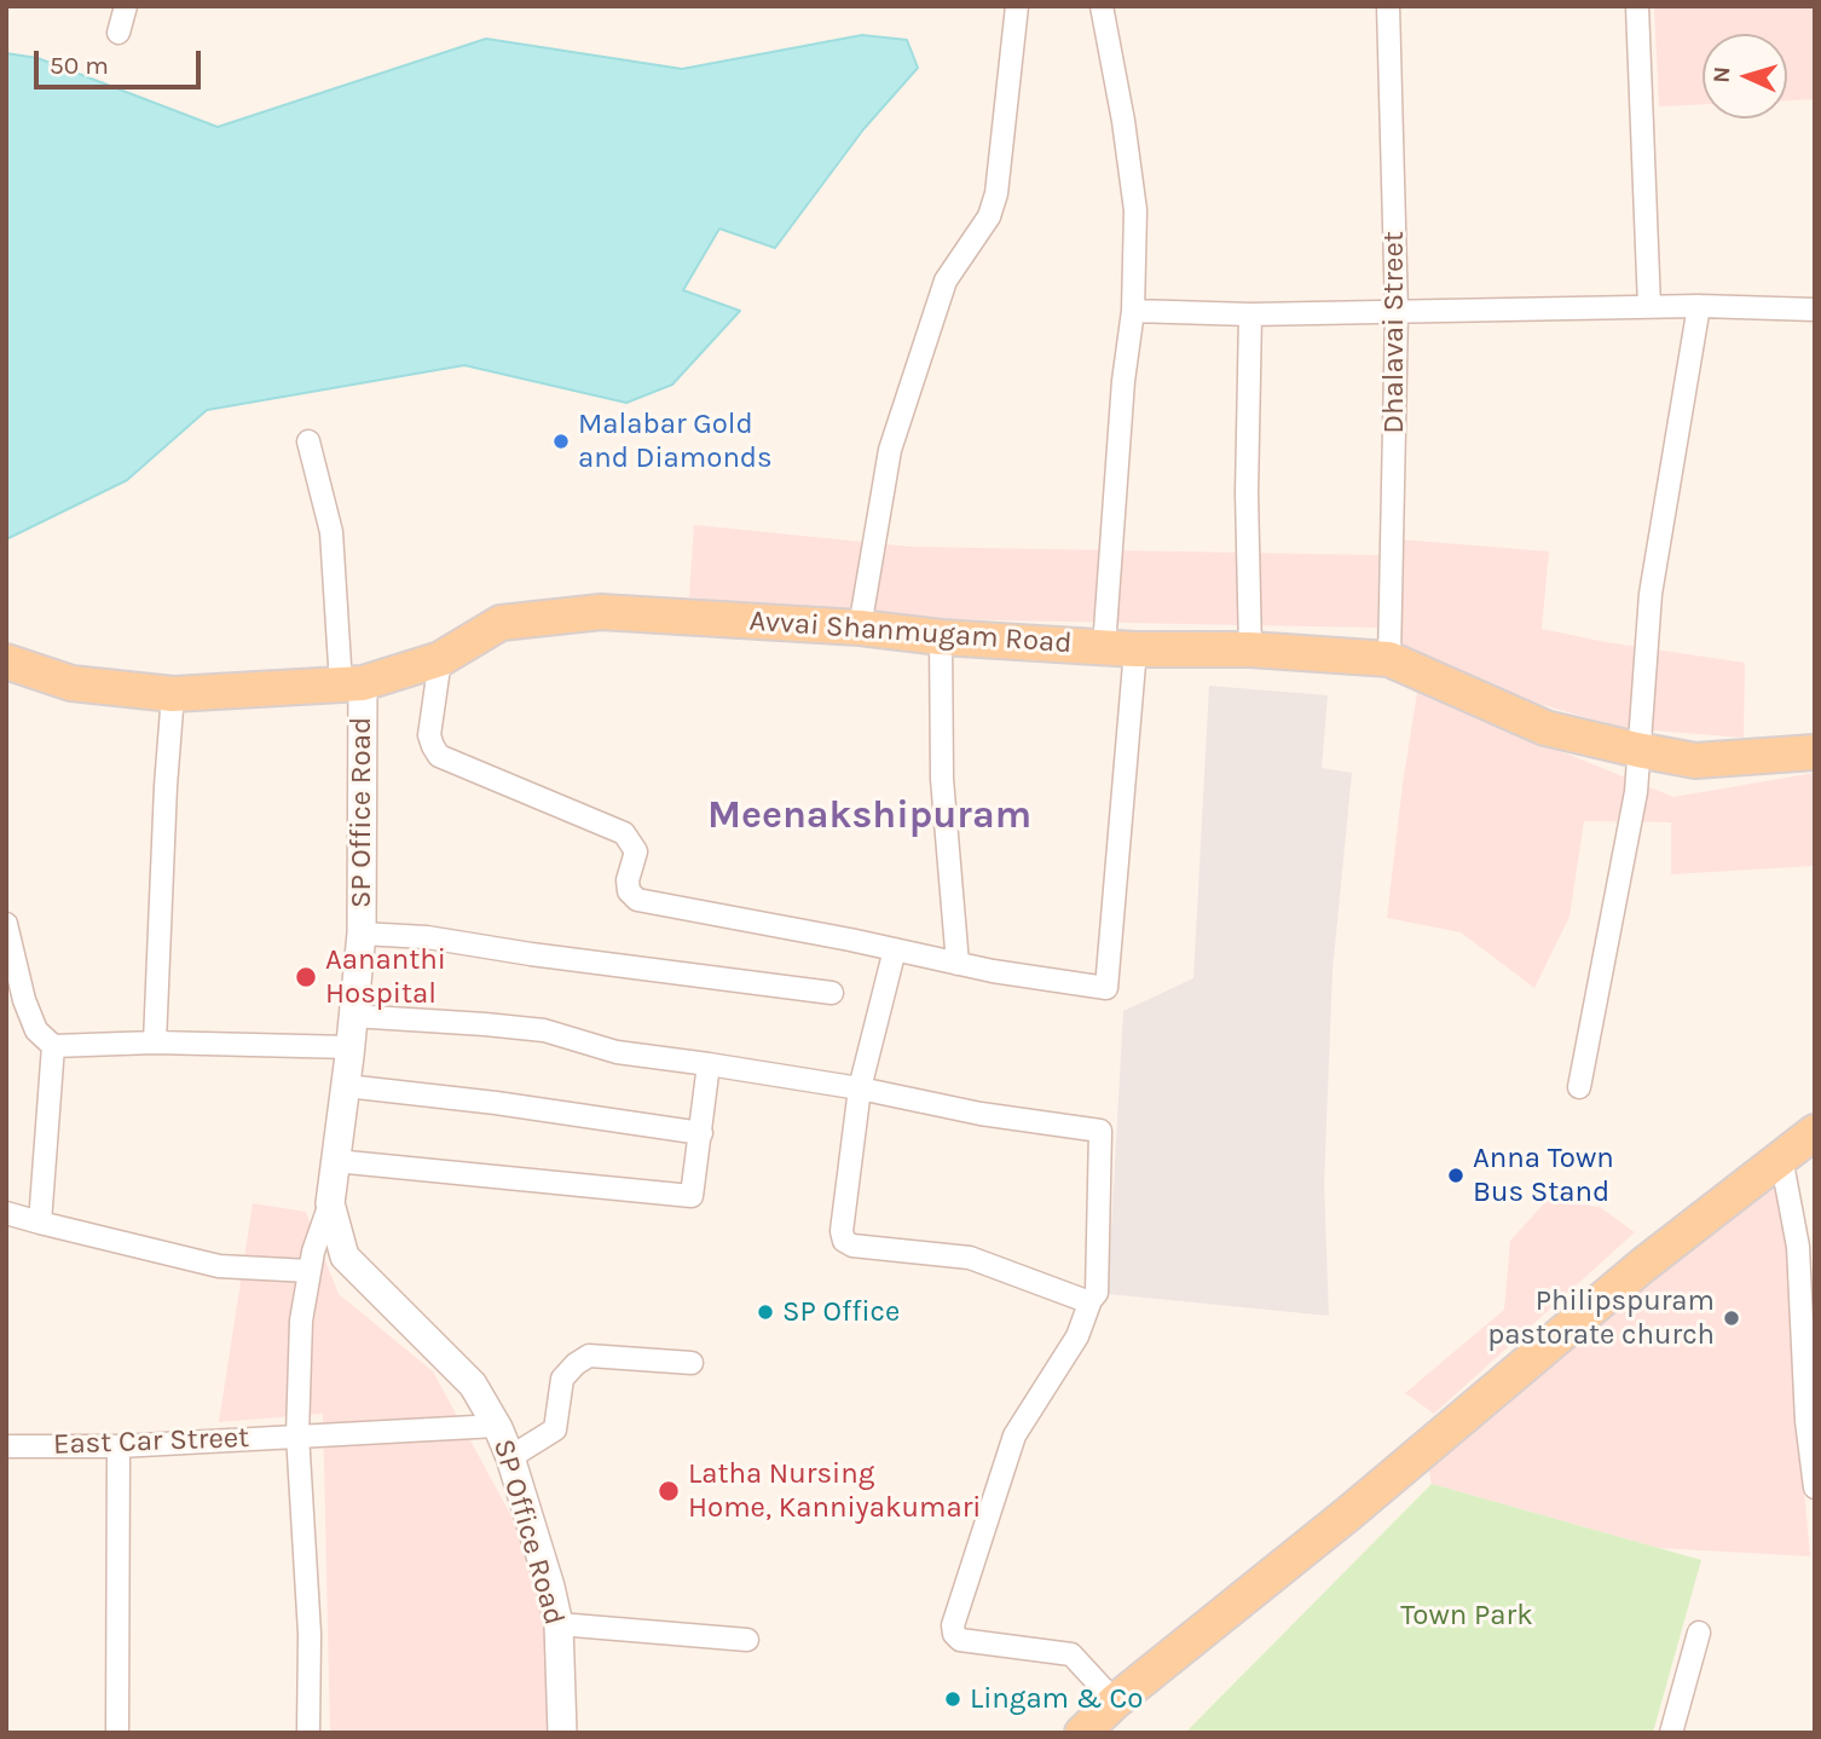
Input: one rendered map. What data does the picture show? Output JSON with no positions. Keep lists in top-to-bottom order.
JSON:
{
  "streets": {
    "main road": ["Avvai Shanmugam Road"],
    "street": ["Dhalavai Street", "SP Office Road", "East Car Street"]
  },
  "crossings": [
    ["Dhalavai Street", "Avvai Shanmugam Road"],
    ["Avvai Shanmugam Road", "SP Office Road"],
    ["SP Office Road", "East Car Street"]
  ],
  "districts": ["Meenakshipuram"],
  "parks": ["Town Park"],
  "places": [
    "Malabar Gold and Diamonds",
    "Aananthi Hospital",
    "Anna Town Bus Stand",
    "SP Office",
    "Philipspuram pastorate church",
    "Latha Nursing Home, Kanniyakumari",
    "Lingam & Co"
  ],
  "scale_bar": "50 m",
  "north": "left"
}
